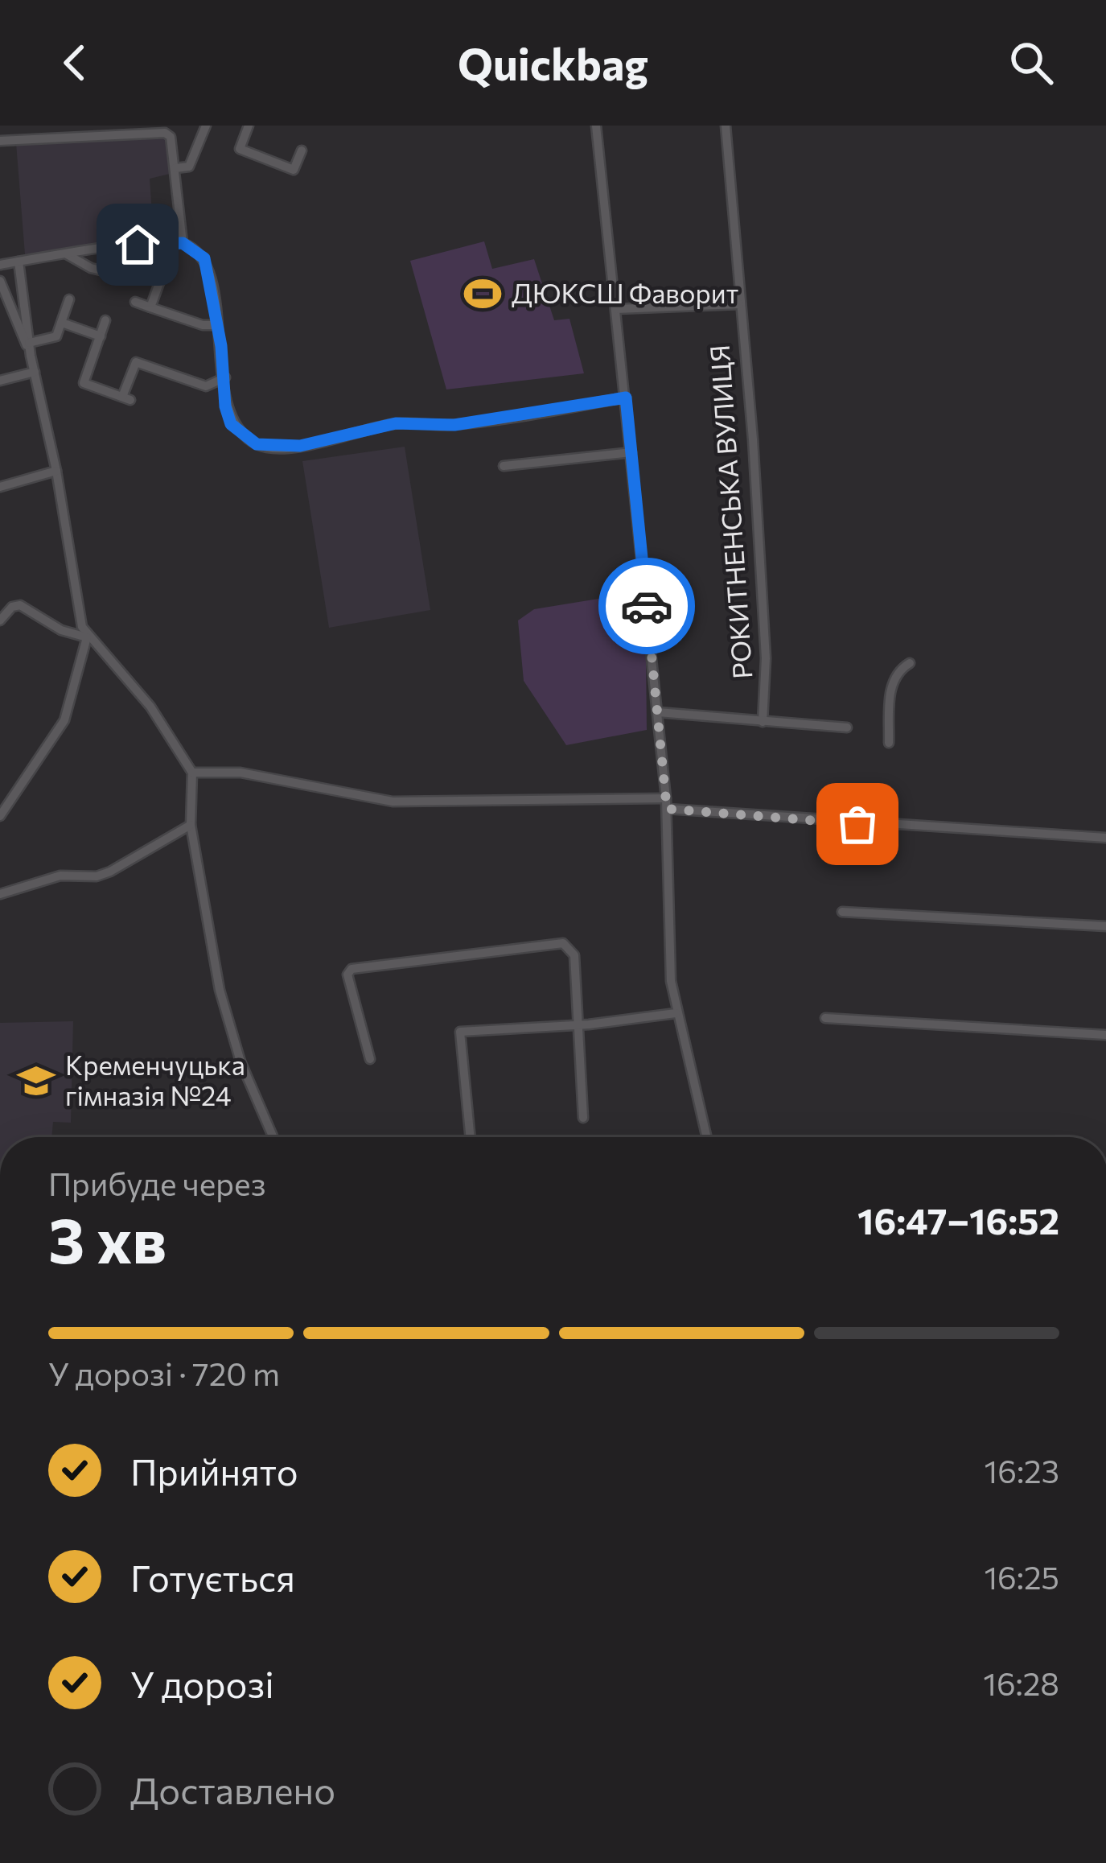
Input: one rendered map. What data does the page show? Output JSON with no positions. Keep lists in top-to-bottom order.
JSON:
{
  "streets": {
    "street": ["РОКИТНЕНСЬКА ВУЛИЦЯ"]
  },
  "places": {
    "sports": ["ДЮКСШ Фаворит"],
    "school or university": ["Кременчуцька гімназія №24"]
  },
  "page": {
    "header": "Quickbag",
    "heading": ["3 хв", "Прибуде через", "16:47–16:52"],
    "bar": "У дорозі · 720 m",
    "list": [
      ["Прийнято", "16:23"],
      ["Готується", "16:25"],
      ["У дорозі", "16:28"],
      "Доставлено"
    ]
  }
}
